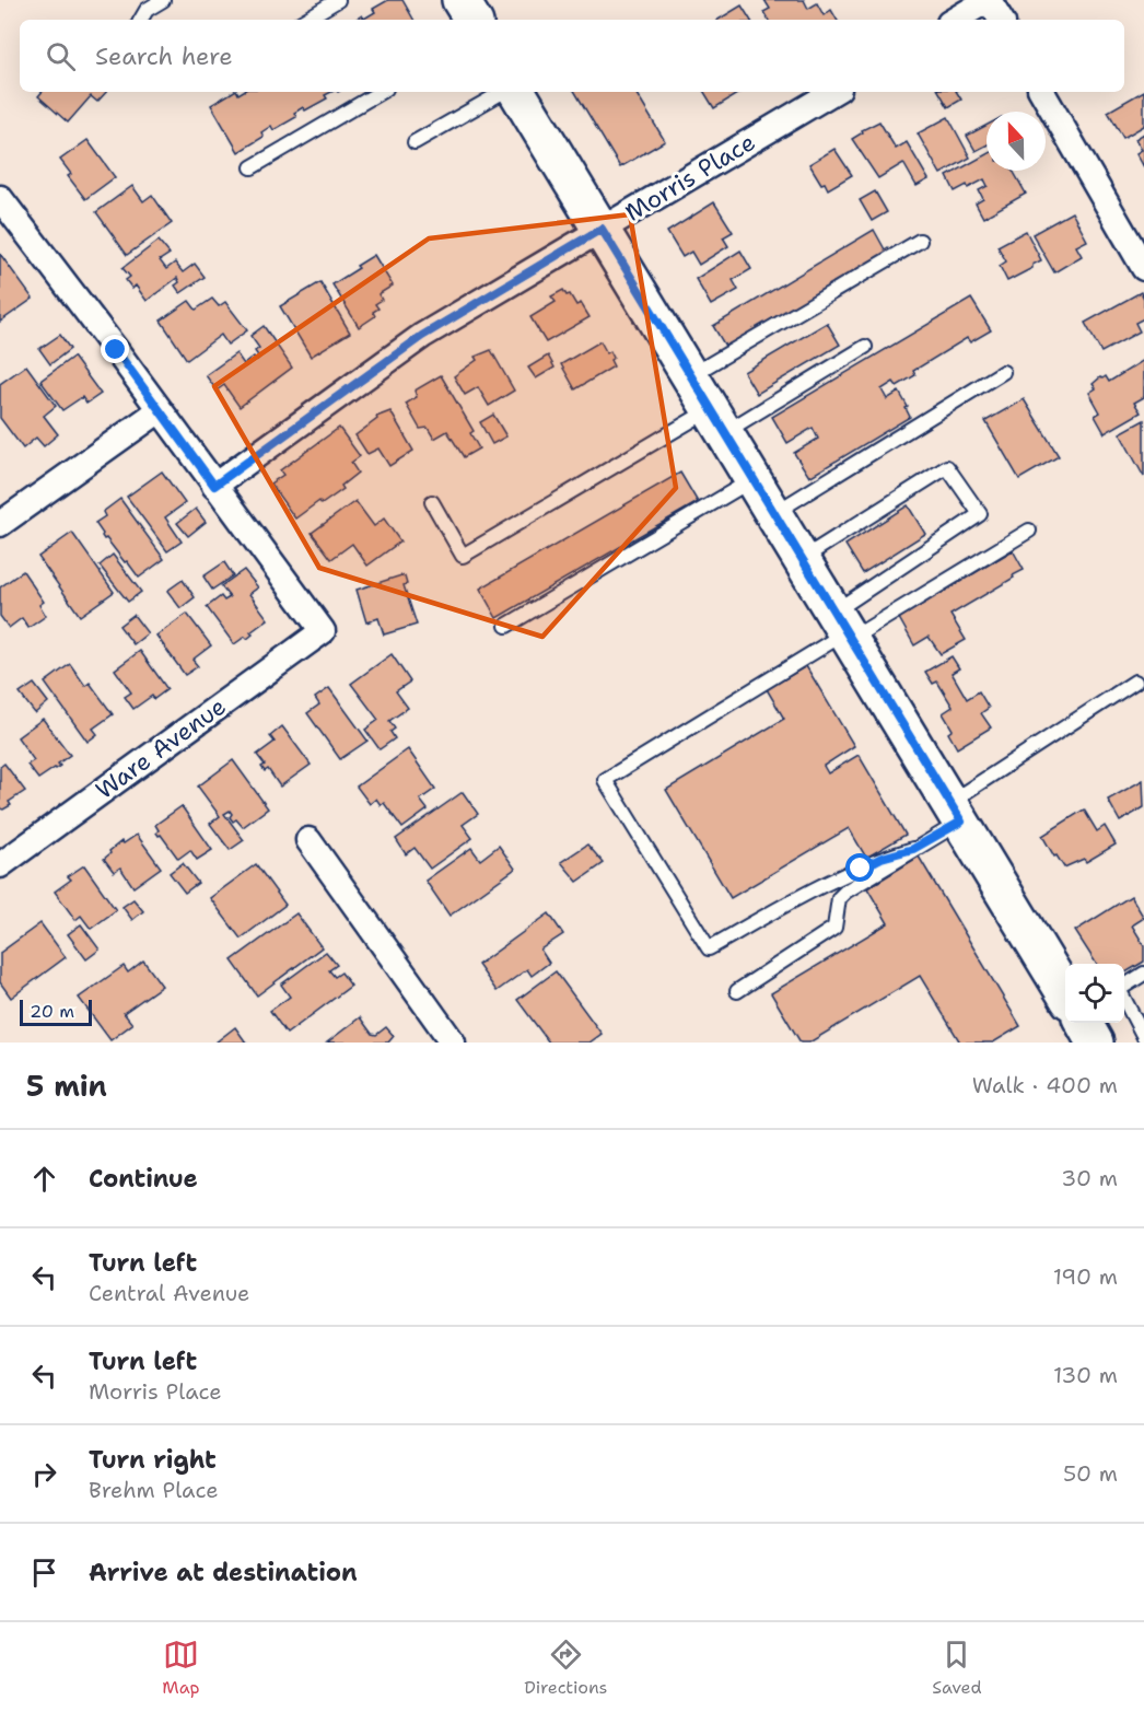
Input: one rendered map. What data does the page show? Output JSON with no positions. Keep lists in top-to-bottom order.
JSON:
{
  "streets": {
    "street": ["Morris Place", "Ware Avenue"]
  },
  "crossings": [
    ["Morris Place", "Ware Avenue"]
  ],
  "scale_bar": "20 m",
  "north": "top",
  "page": {
    "search": "Search here",
    "scale": "20 m",
    "heading": ["5 min", "Walk · 400 m"],
    "list": [
      ["Continue", "30 m"],
      ["Turn left", "Central Avenue", "190 m"],
      ["Turn left", "Morris Place", "130 m"],
      ["Turn right", "Brehm Place", "50 m"],
      "Arrive at destination"
    ],
    "nav": ["Map", "Directions", "Saved"]
  }
}
